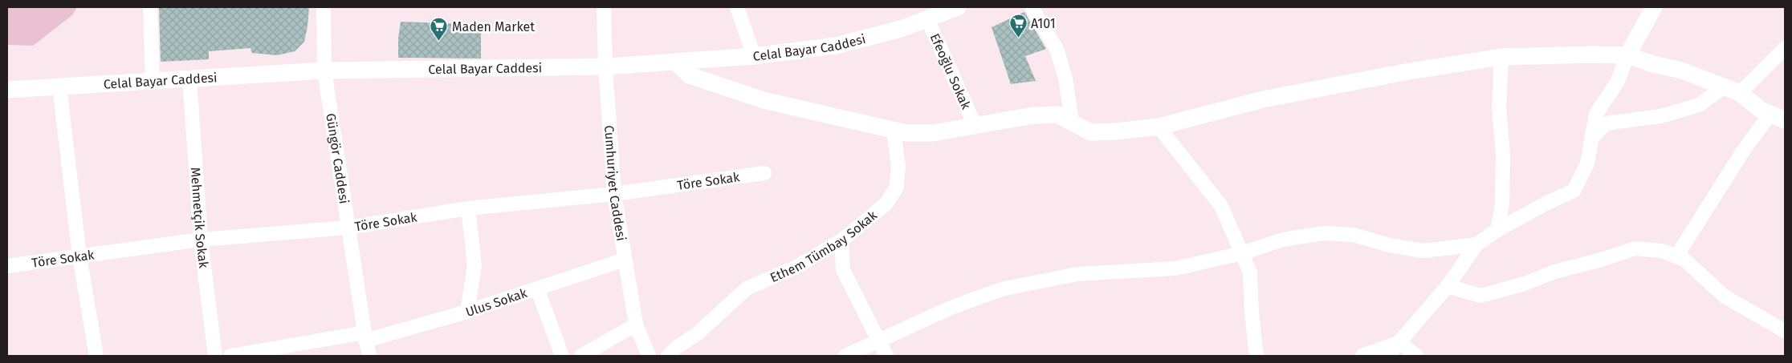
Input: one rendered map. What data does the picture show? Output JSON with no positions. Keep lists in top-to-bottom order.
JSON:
{
  "streets": {
    "street": [
      "Celal Bayar Caddesi",
      "Efeoğlu Sokak",
      "Güngör Caddesi",
      "Töre Sokak",
      "Cumhuriyet Caddesi",
      "Mehmetçik Sokak",
      "Ethem Tümbay Sokak",
      "Ulus Sokak"
    ]
  },
  "crossings": [
    ["Celal Bayar Caddesi", "Efeoğlu Sokak"],
    ["Celal Bayar Caddesi", "Güngör Caddesi"],
    ["Celal Bayar Caddesi", "Cumhuriyet Caddesi"],
    ["Celal Bayar Caddesi", "Mehmetçik Sokak"],
    ["Güngör Caddesi", "Töre Sokak"],
    ["Güngör Caddesi", "Ulus Sokak"],
    ["Töre Sokak", "Cumhuriyet Caddesi"],
    ["Töre Sokak", "Mehmetçik Sokak"],
    ["Cumhuriyet Caddesi", "Ulus Sokak"]
  ],
  "places": {
    "supermarket": ["A101", "Maden Market"]
  }
}
